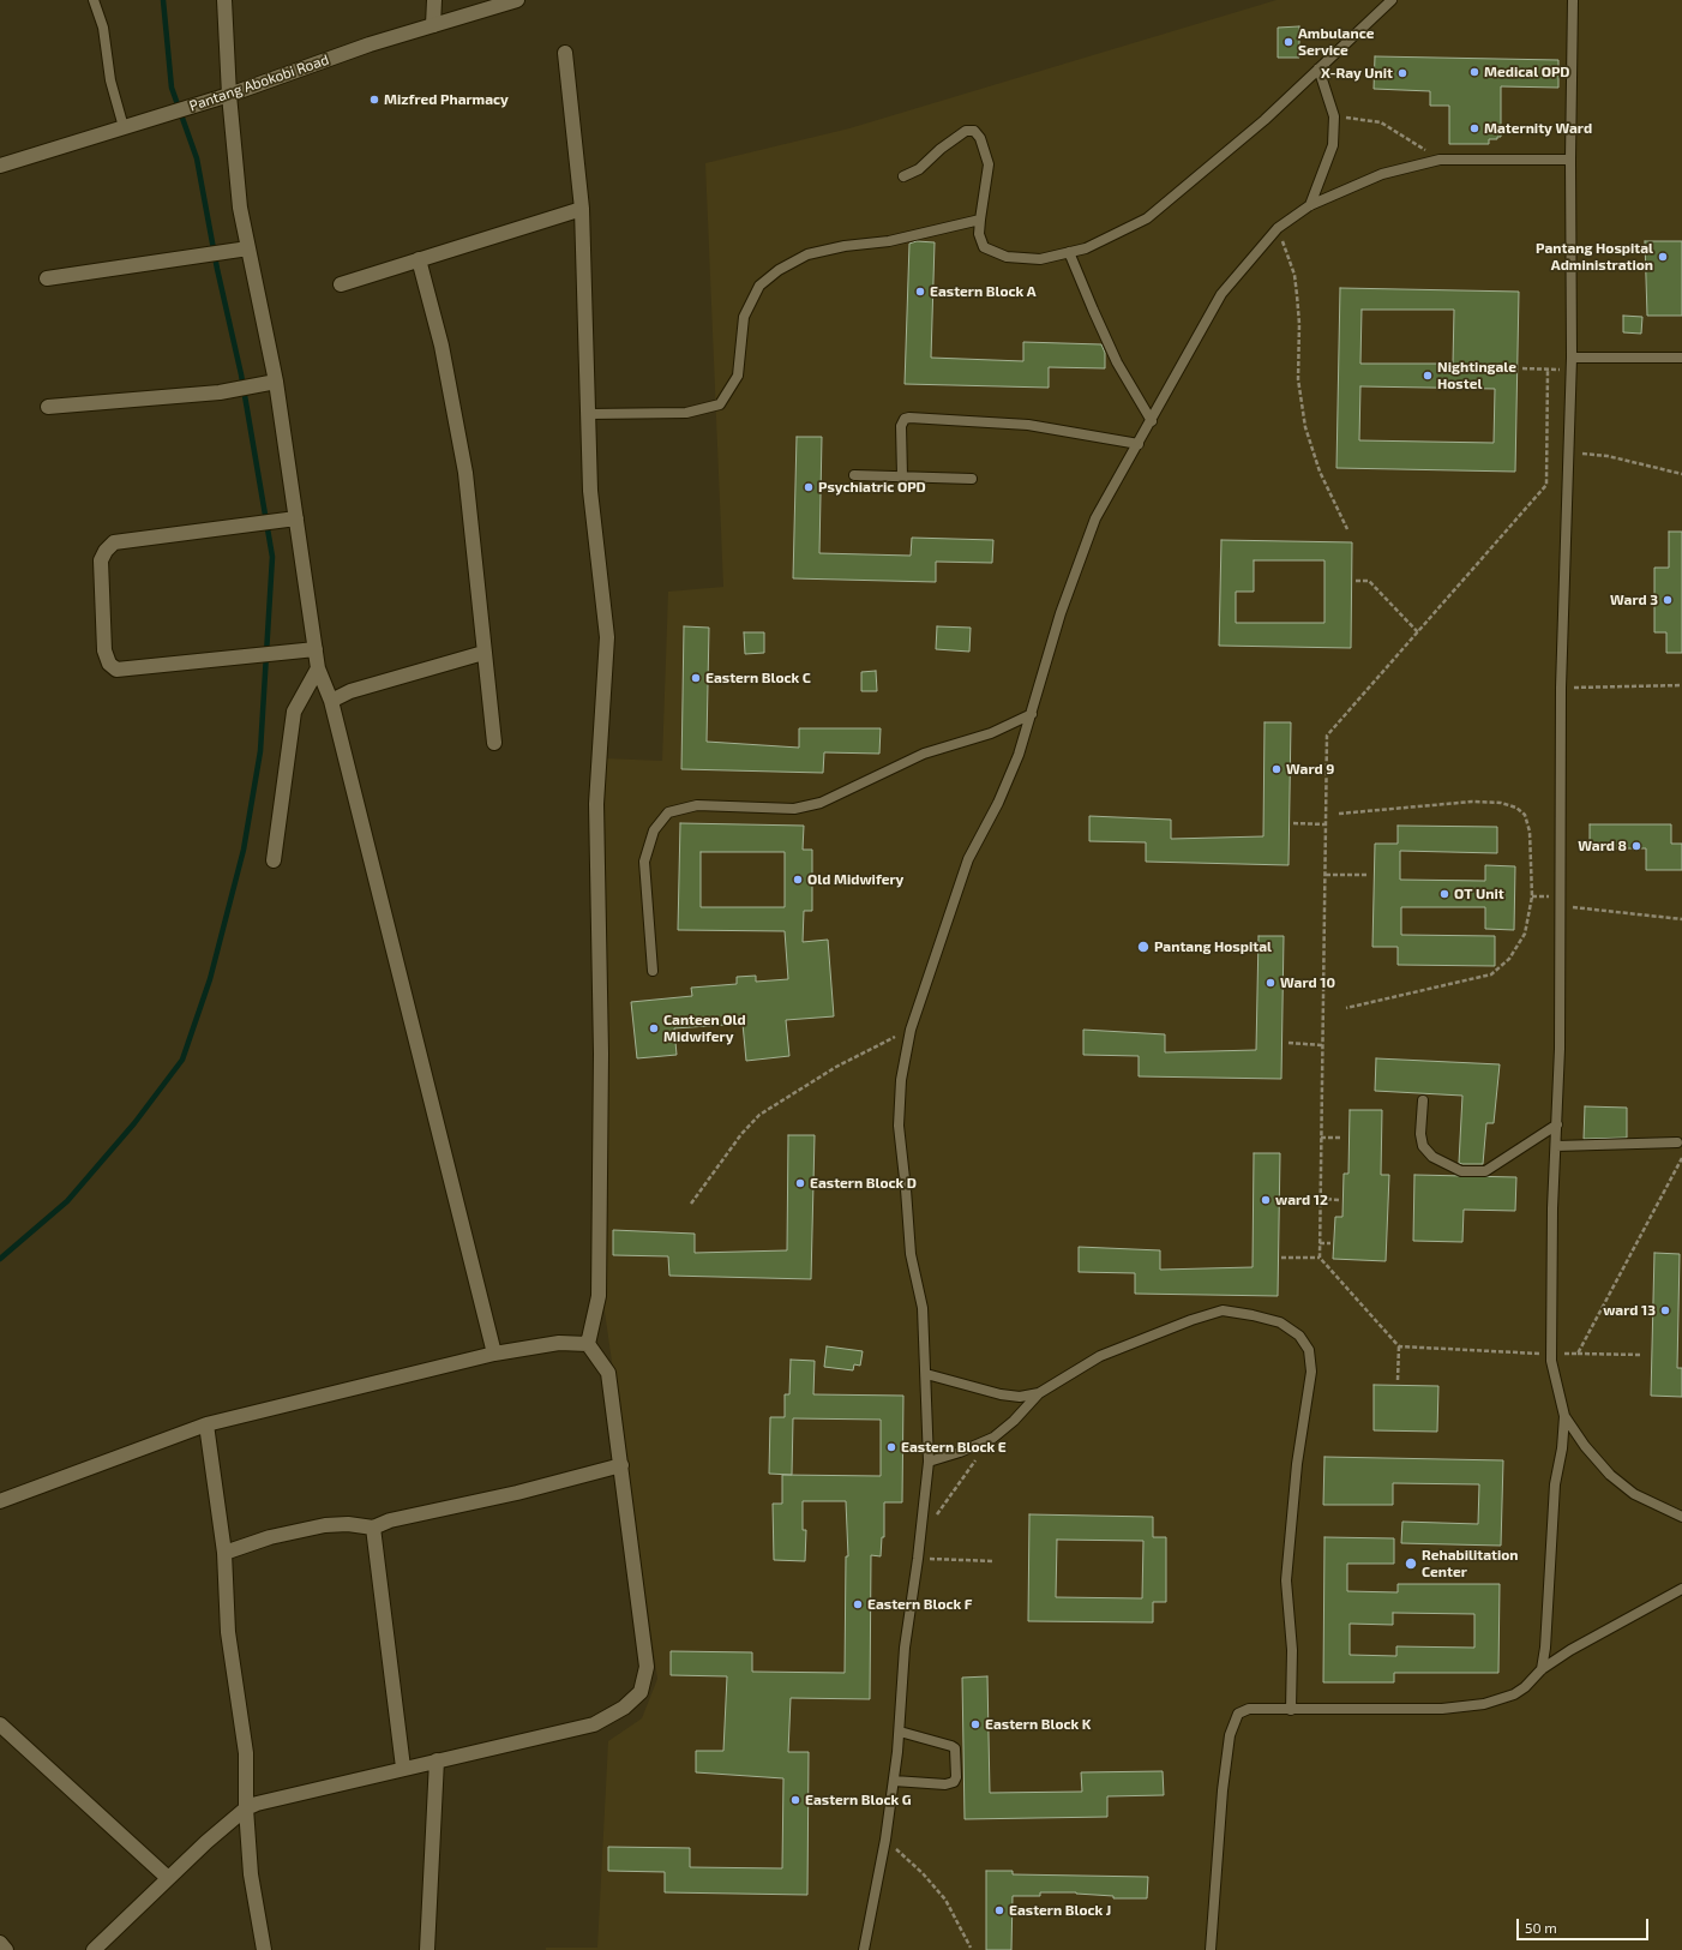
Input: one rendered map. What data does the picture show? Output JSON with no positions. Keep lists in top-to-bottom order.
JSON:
{
  "streets": {
    "street": ["Pantang Abokobi Road"]
  },
  "places": [
    "Ambulance Service",
    "Medical OPD",
    "X-Ray Unit",
    "Mizfred Pharmacy",
    "Maternity Ward",
    "Pantang Hospital Administration",
    "Eastern Block A",
    "Nightingale Hostel",
    "Psychiatric OPD",
    "Ward 3",
    "Eastern Block C",
    "Ward 9",
    "Ward 8",
    "Old Midwifery",
    "OT Unit",
    "Pantang Hospital",
    "Ward 10",
    "Canteen Old Midwifery",
    "Eastern Block D",
    "ward 12",
    "ward 13",
    "Eastern Block E",
    "Rehabilitation Center",
    "Eastern Block F",
    "Eastern Block K",
    "Eastern Block G",
    "Eastern Block J"
  ],
  "scale_bar": "50 m"
}
